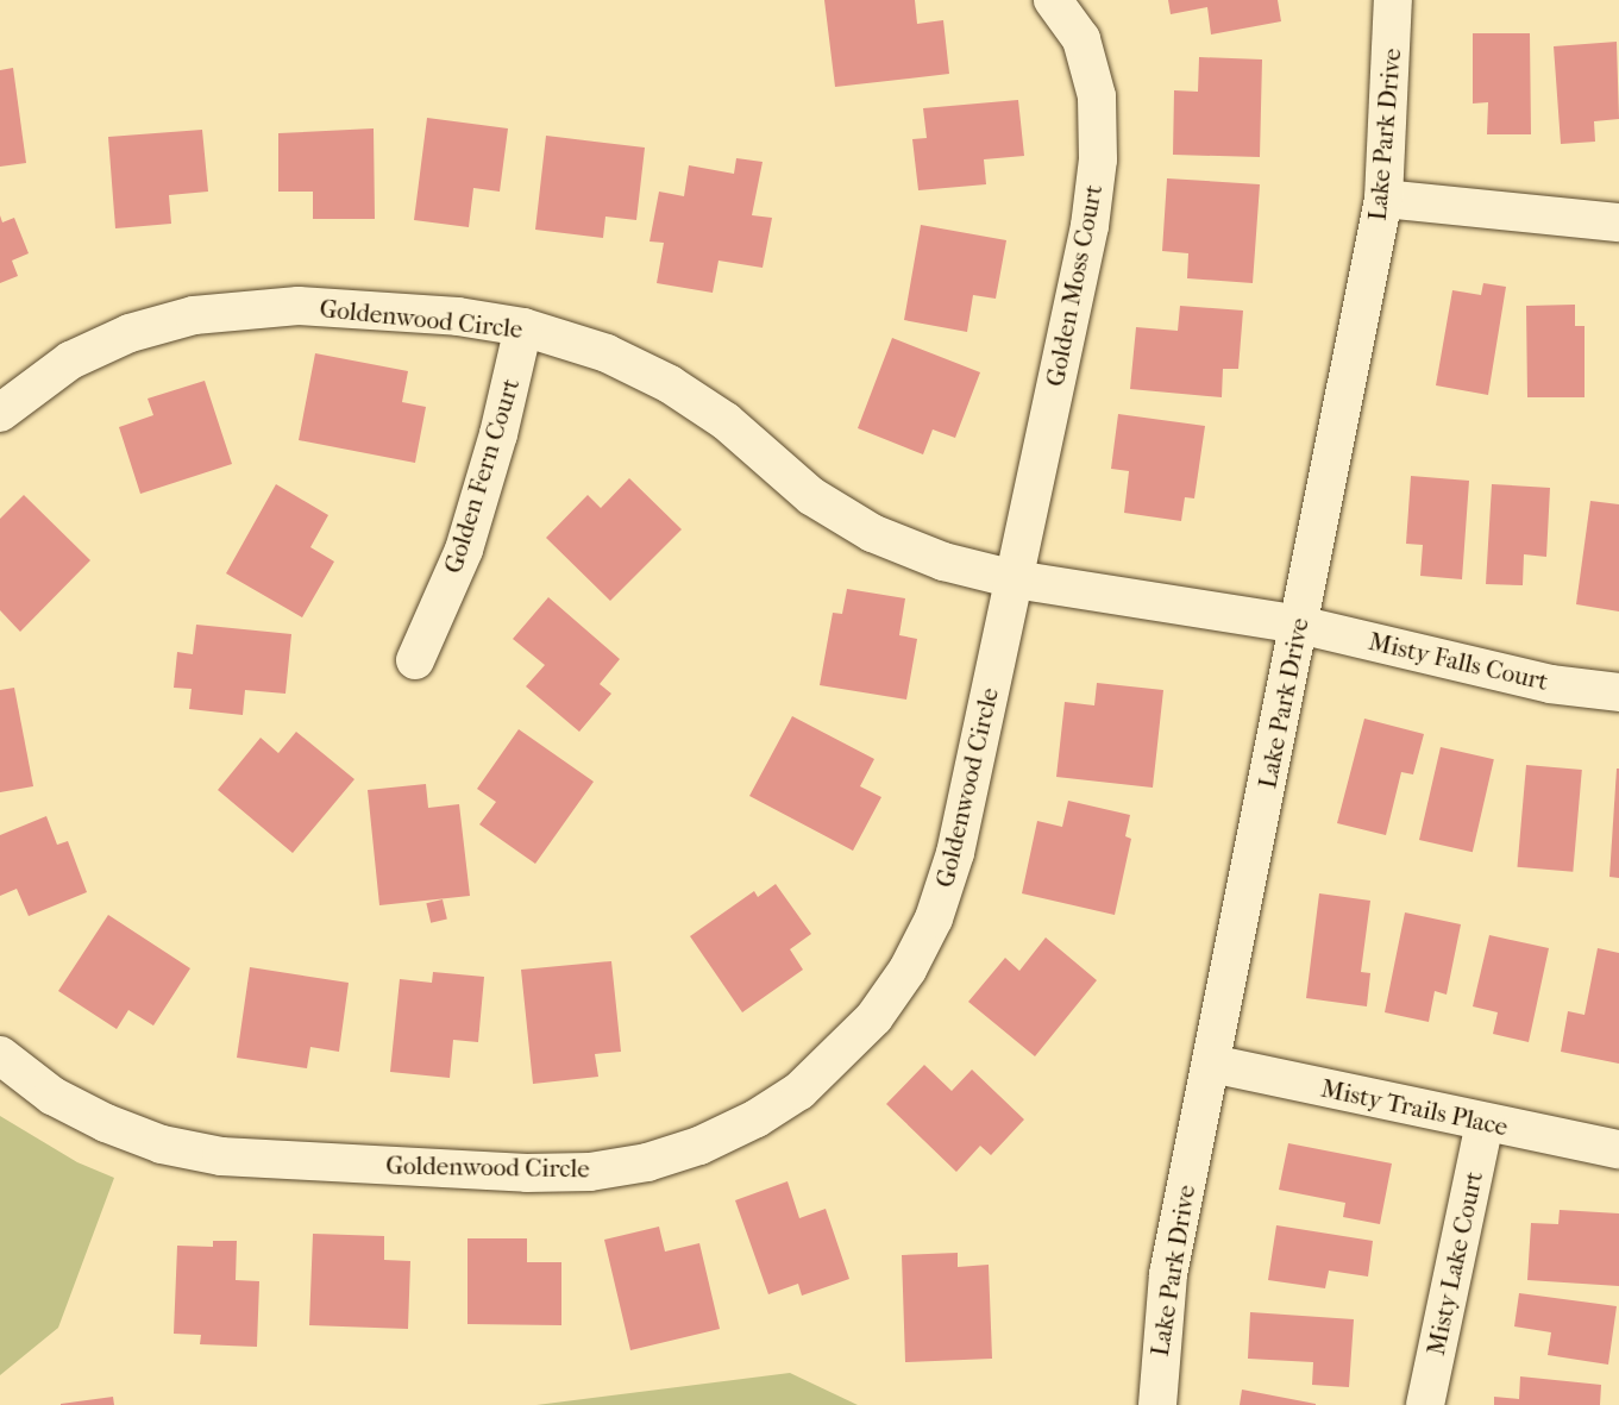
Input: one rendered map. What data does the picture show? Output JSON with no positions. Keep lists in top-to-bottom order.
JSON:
{
  "streets": {
    "street": [
      "Lake Park Drive",
      "Golden Moss Court",
      "Goldenwood Circle",
      "Golden Fern Court",
      "Misty Falls Court",
      "Misty Trails Place",
      "Misty Lake Court"
    ]
  },
  "crossings": [
    ["Lake Park Drive", "Goldenwood Circle"],
    ["Lake Park Drive", "Misty Falls Court"],
    ["Lake Park Drive", "Misty Trails Place"],
    ["Golden Moss Court", "Goldenwood Circle"],
    ["Goldenwood Circle", "Golden Fern Court"],
    ["Goldenwood Circle", "Misty Falls Court"],
    ["Misty Trails Place", "Misty Lake Court"]
  ]
}
